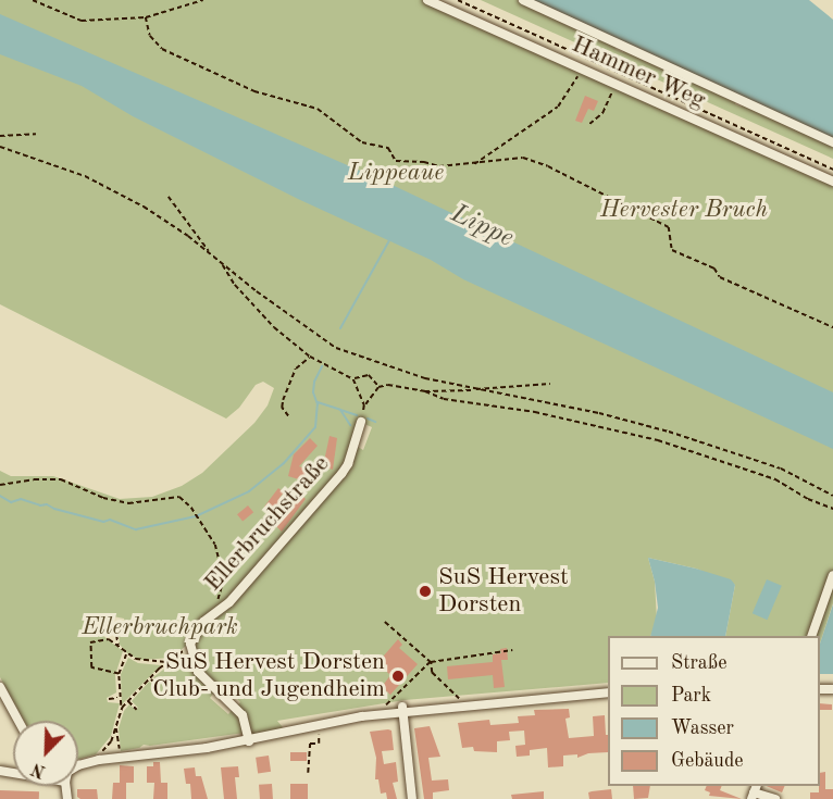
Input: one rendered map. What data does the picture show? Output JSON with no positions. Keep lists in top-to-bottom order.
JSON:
{
  "streets": {
    "street": ["Hammer Weg", "Ellerbruchstraße"]
  },
  "water": ["Lippe"],
  "parks": ["Lippeaue", "Hervester Bruch", "Ellerbruchpark"],
  "places": ["SuS Hervest Dorsten", "SuS Hervest Dorsten Club- und Jugendheim"],
  "legend": [
    "Straße",
    "Park",
    "Wasser",
    "Gebäude"
  ],
  "north": "bottom left"
}
